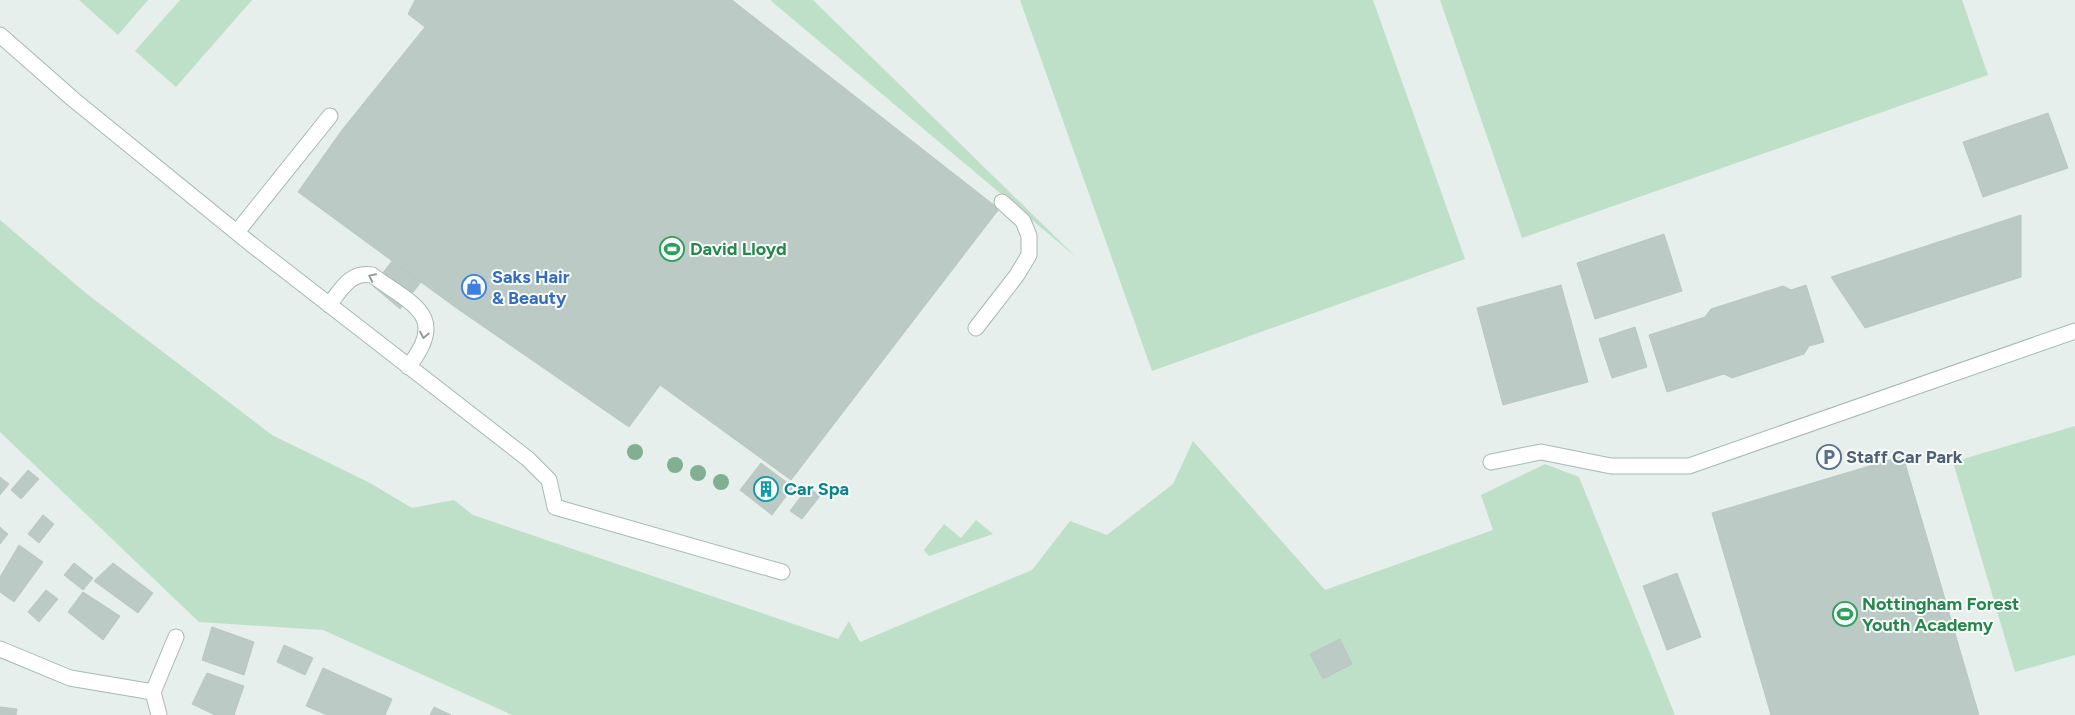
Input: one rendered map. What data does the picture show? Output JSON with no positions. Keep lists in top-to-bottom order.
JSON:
{
  "places": {
    "sports": ["David Lloyd", "Nottingham Forest Youth Academy"],
    "shop": ["Saks Hair & Beauty"],
    "parking": ["Staff Car Park"],
    "building": ["Car Spa"]
  }
}
